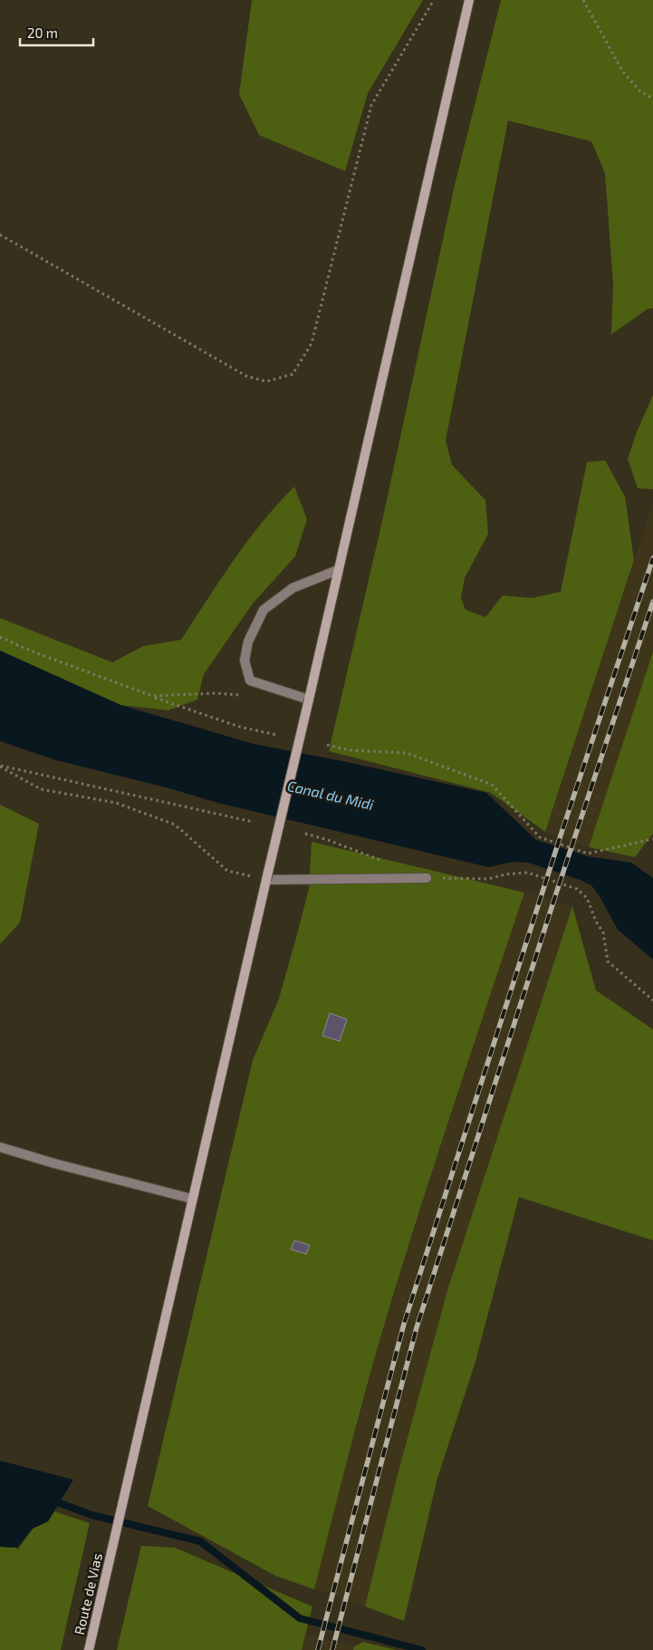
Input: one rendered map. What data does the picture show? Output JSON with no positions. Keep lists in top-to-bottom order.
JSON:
{
  "streets": {
    "main road": ["Route de Vias"]
  },
  "water": ["Canal du Midi"],
  "scale_bar": "20 m"
}
